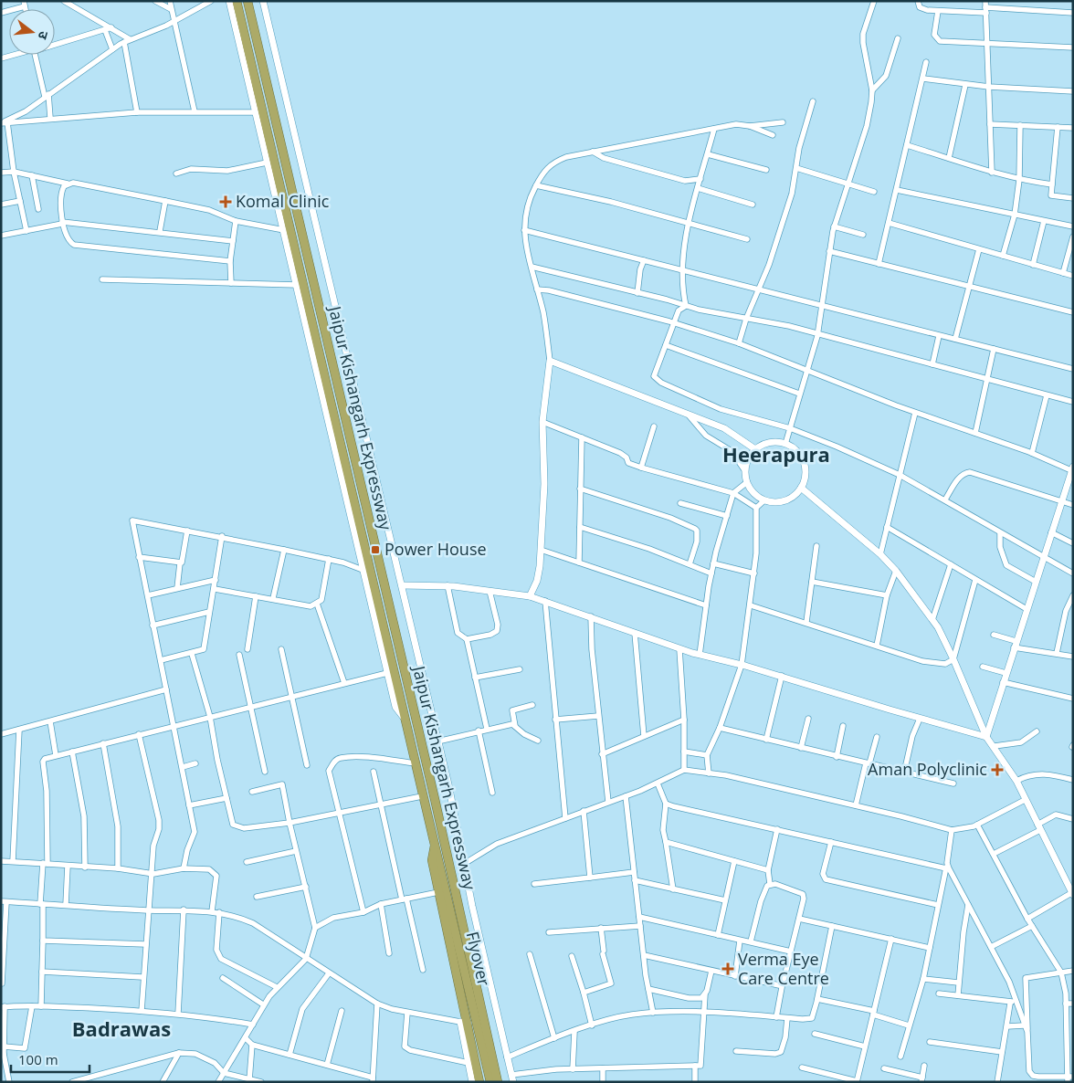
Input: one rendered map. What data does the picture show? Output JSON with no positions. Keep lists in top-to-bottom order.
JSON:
{
  "streets": {
    "highway": ["Jaipur Kishangarh Expressway", "Flyover"]
  },
  "crossings": [
    ["Jaipur Kishangarh Expressway", "Flyover"]
  ],
  "districts": ["Heerapura", "Badrawas"],
  "places": {
    "health": ["Komal Clinic", "Aman Polyclinic", "Verma Eye Care Centre"],
    "transit": ["Power House"]
  },
  "scale_bar": "100 m",
  "north": "right"
}
